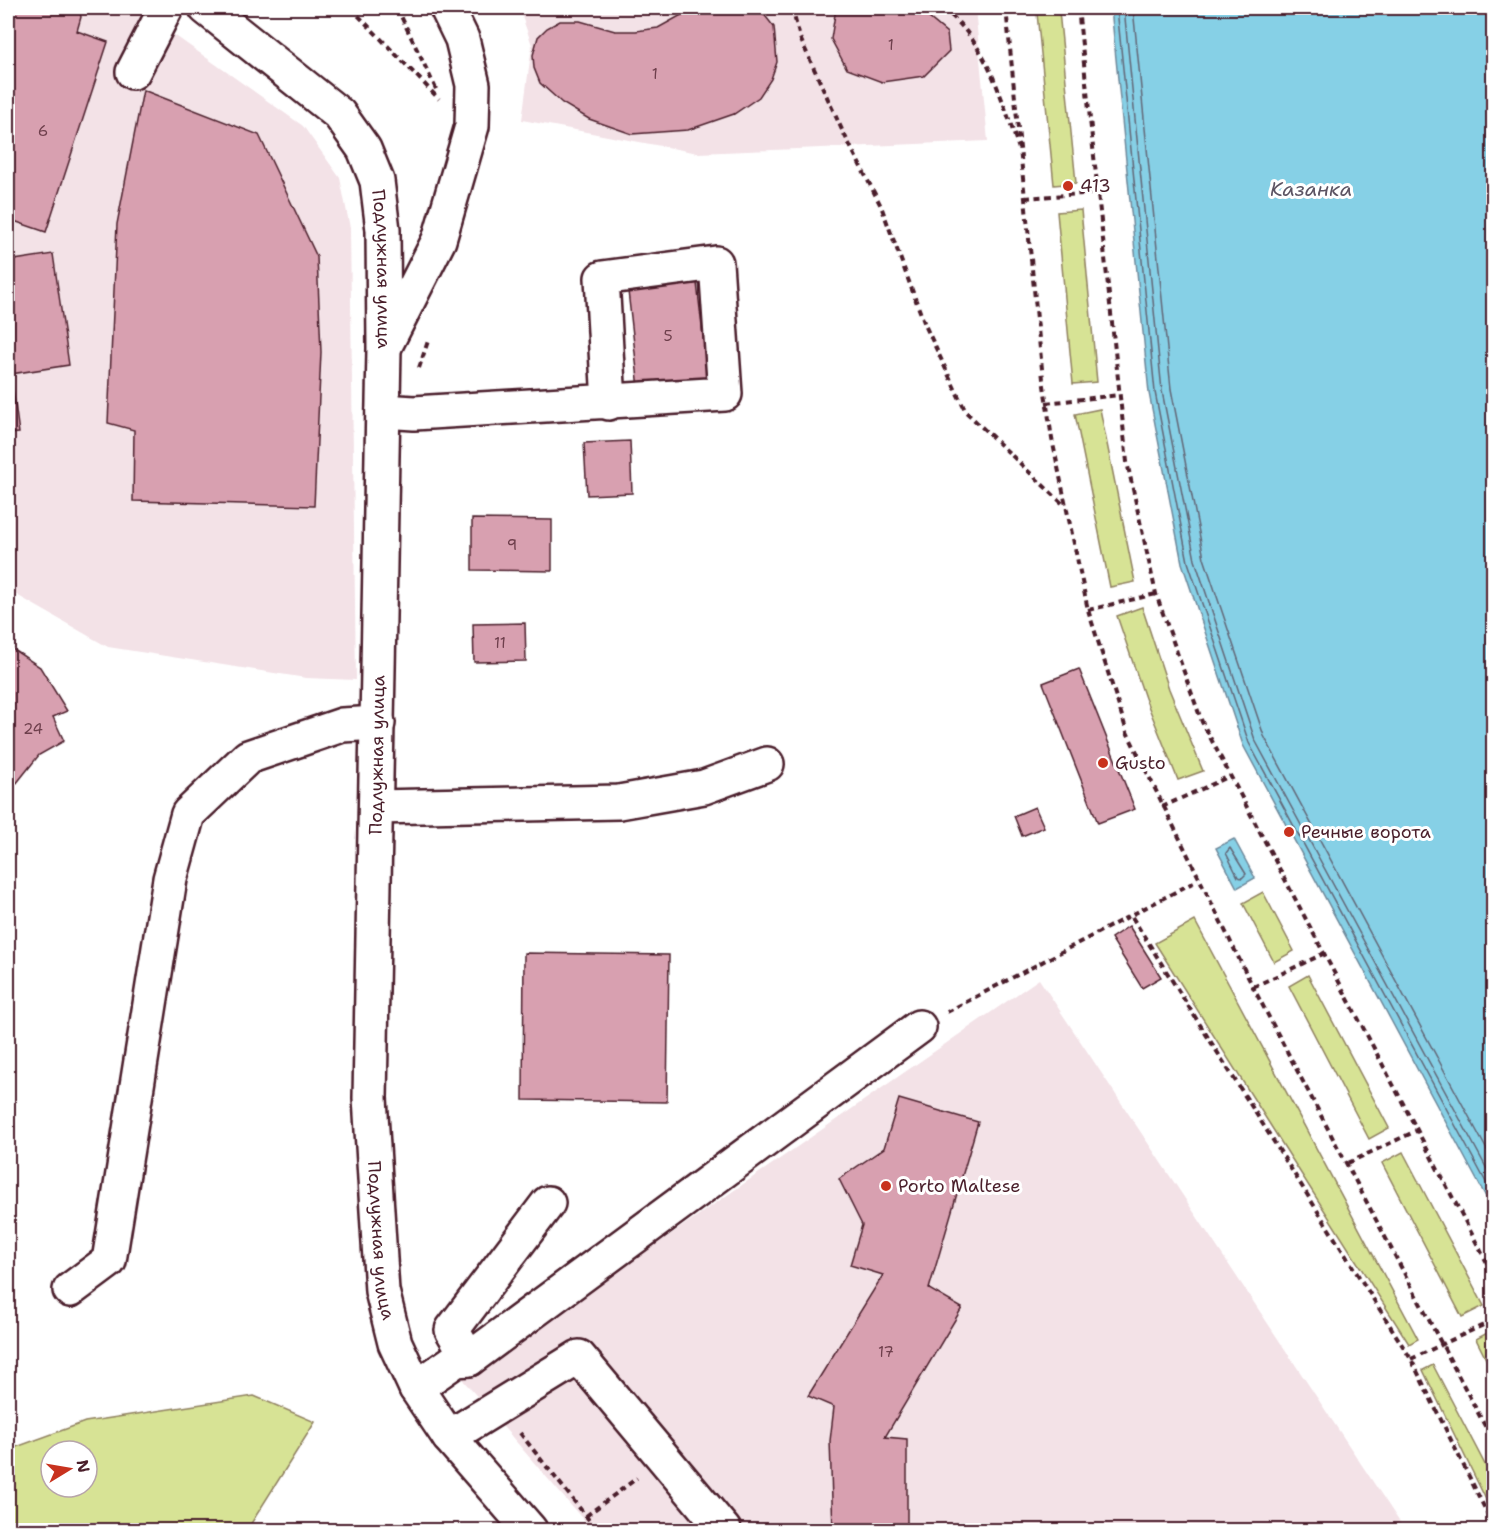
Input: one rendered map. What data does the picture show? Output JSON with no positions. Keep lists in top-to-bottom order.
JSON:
{
  "streets": {
    "street": ["Подлужная улица"]
  },
  "water": ["Казанка"],
  "places": [
    "413",
    "Gusto",
    "Речные ворота",
    "Porto Maltese"
  ],
  "house_numbers": [
    "1",
    "1",
    "6",
    "5",
    "9",
    "11",
    "24",
    "17"
  ],
  "north": "right"
}
